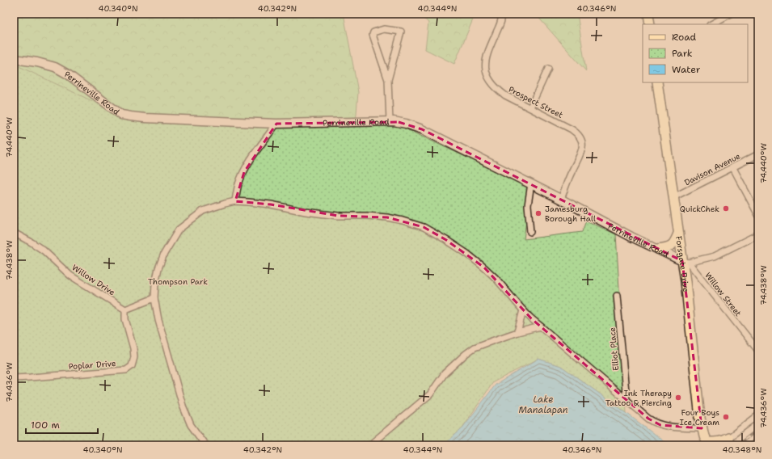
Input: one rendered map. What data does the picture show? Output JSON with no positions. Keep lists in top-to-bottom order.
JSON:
{
  "streets": {
    "main road": ["Forsgate Drive"],
    "street": [
      "Perrineville Road",
      "Prospect Street",
      "Davison Avenue",
      "Willow Drive",
      "Willow Street",
      "Elliot Place",
      "Poplar Drive"
    ]
  },
  "crossings": [
    ["Perrineville Road", "Prospect Street"],
    ["Perrineville Road", "Forsgate Drive"],
    ["Perrineville Road", "Willow Street"],
    ["Davison Avenue", "Forsgate Drive"],
    ["Forsgate Drive", "Willow Street"],
    ["Willow Drive", "Poplar Drive"]
  ],
  "water": ["Lake Manalapan"],
  "parks": ["Thompson Park"],
  "places": [
    "QuickChek",
    "Jamesburg Borough Hall",
    "Ink Therapy Tattoo & Piercing",
    "Four Boys Ice Cream"
  ],
  "legend": ["Road", "Park", "Water"],
  "scale_bar": "100 m",
  "coordinates": [
    "40.340°N",
    "40.342°N",
    "40.344°N",
    "40.346°N",
    "74.440°W",
    "74.438°W",
    "74.436°W",
    "40.348°N"
  ]
}
